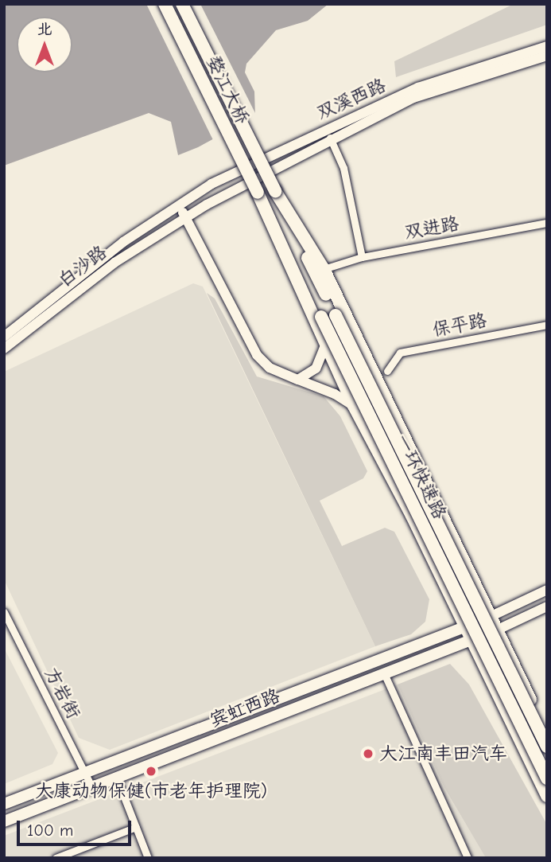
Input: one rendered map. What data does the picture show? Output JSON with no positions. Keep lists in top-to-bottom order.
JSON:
{
  "streets": {
    "highway": ["婺江大桥", "一环快速路"],
    "main road": ["双溪西路", "白沙路", "宾虹西路"],
    "street": ["双进路", "保平路", "方岩街"]
  },
  "crossings": [
    ["婺江大桥", "一环快速路"],
    ["双溪西路", "白沙路"],
    ["方岩街", "宾虹西路"]
  ],
  "places": ["大江南丰田汽车", "大康动物保健(市老年护理院)"],
  "scale_bar": "100 m",
  "north": "top"
}
